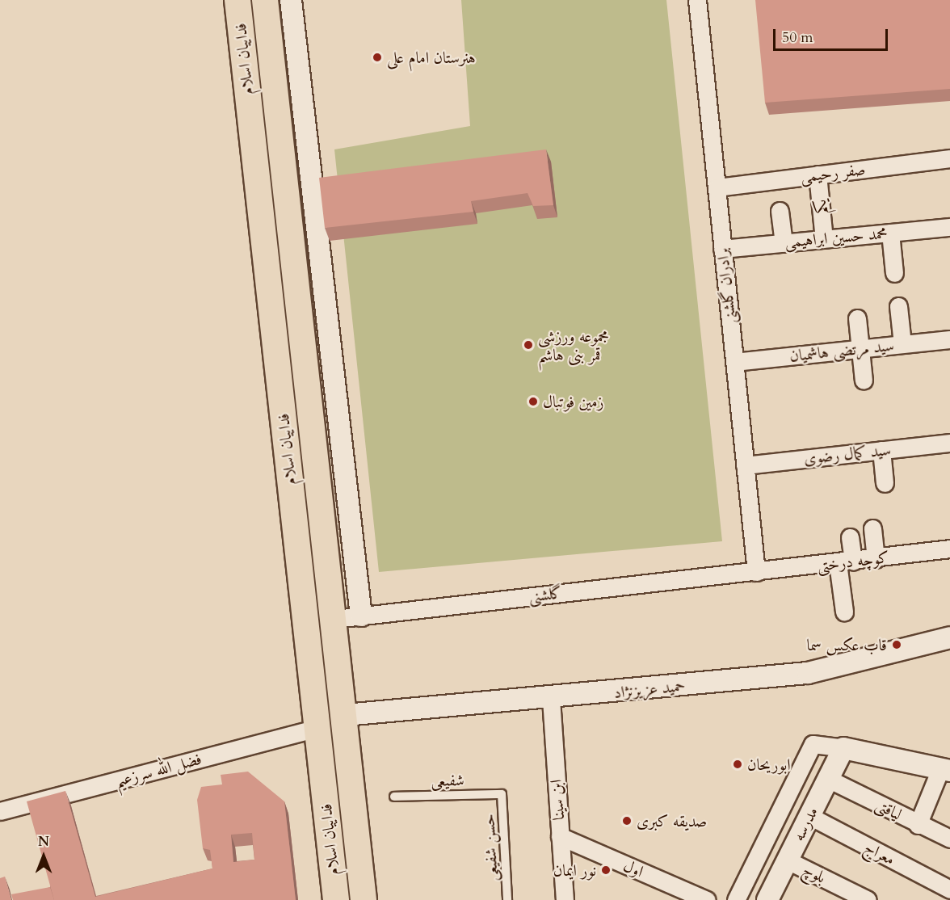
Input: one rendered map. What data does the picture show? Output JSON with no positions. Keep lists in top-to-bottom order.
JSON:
{
  "streets": {
    "main road": ["فداییان اسلام"],
    "street": [
      "صفر رحیمی",
      "یکم",
      "محمد حسین ابراهیمی",
      "برادران گلشنی",
      "سید مرتضی هاشمیان",
      "سید کمال رضوی",
      "کوچه درختی",
      "گلشنی",
      "حمید عزیزنژاد",
      "فضل الله سرزعیم",
      "ابن سینا",
      "لیاقتی",
      "مدرسه",
      "معراج",
      "اول",
      "بلوچ"
    ],
    "lane": ["شفیعی", "حسن شفیعی"]
  },
  "crossings": [
    ["فداییان اسلام", "گلشنی"],
    ["فداییان اسلام", "حمید عزیزنژاد"],
    ["فداییان اسلام", "فضل الله سرزعیم"],
    ["صفر رحیمی", "یکم"],
    ["صفر رحیمی", "برادران گلشنی"],
    ["یکم", "محمد حسین ابراهیمی"],
    ["محمد حسین ابراهیمی", "برادران گلشنی"],
    ["برادران گلشنی", "سید مرتضی هاشمیان"],
    ["برادران گلشنی", "سید کمال رضوی"],
    ["برادران گلشنی", "کوچه درختی"],
    ["برادران گلشنی", "گلشنی"],
    ["کوچه درختی", "گلشنی"],
    ["حمید عزیزنژاد", "ابن سینا"],
    ["شفیعی", "حسن شفیعی"],
    ["ابن سینا", "اول"],
    ["لیاقتی", "مدرسه"],
    ["مدرسه", "معراج"],
    ["مدرسه", "بلوچ"]
  ],
  "places": [
    "هنرستان امام علی",
    "مجموعه ورزشی قمر بنی هاشم",
    "زمین فوتبال",
    "قاب عکس سما",
    "ابوریحان",
    "صدیقه کبری",
    "نور ایمان"
  ],
  "scale_bar": "50 m",
  "north": "top"
}
